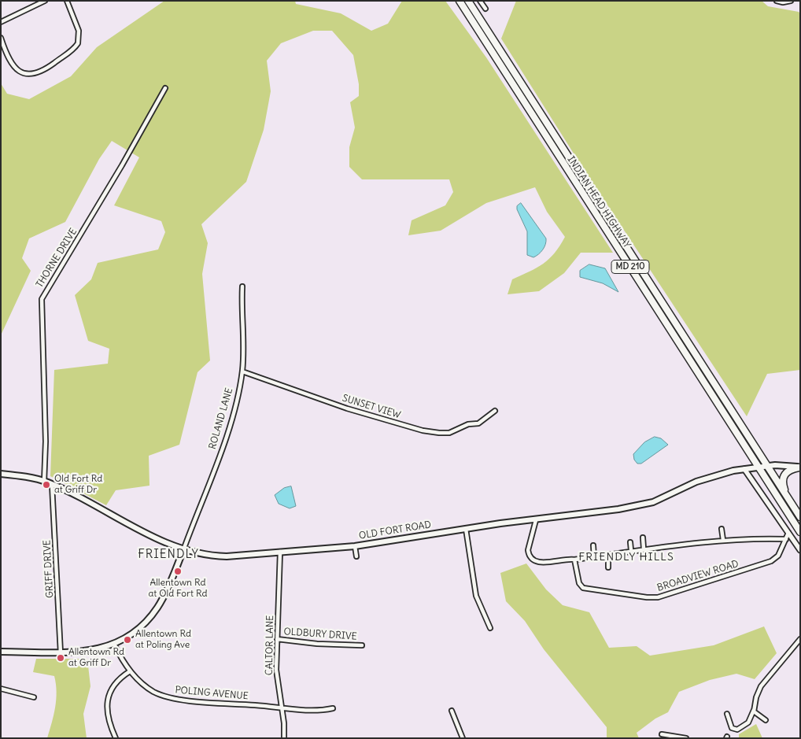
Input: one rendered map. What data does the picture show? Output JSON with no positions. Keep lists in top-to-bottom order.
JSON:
{
  "streets": {
    "highway": ["INDIAN HEAD HIGHWAY", "MD 210"],
    "main road": ["OLD FORT ROAD"],
    "street": [
      "THORNE DRIVE",
      "SUNSET VIEW",
      "ROLAND LANE",
      "GRIFF DRIVE",
      "BROADVIEW ROAD",
      "OLDBURY DRIVE",
      "CALTOR LANE",
      "POLING AVENUE"
    ]
  },
  "crossings": [
    ["INDIAN HEAD HIGHWAY", "OLD FORT ROAD"],
    ["THORNE DRIVE", "OLD FORT ROAD"],
    ["SUNSET VIEW", "ROLAND LANE"],
    ["ROLAND LANE", "OLD FORT ROAD"],
    ["OLD FORT ROAD", "GRIFF DRIVE"],
    ["OLD FORT ROAD", "CALTOR LANE"],
    ["OLDBURY DRIVE", "CALTOR LANE"],
    ["CALTOR LANE", "POLING AVENUE"]
  ],
  "districts": ["FRIENDLY", "FRIENDLY HILLS"],
  "places": [
    "Old Fort Rd at Griff Dr",
    "Allentown Rd at Old Fort Rd",
    "Allentown Rd at Poling Ave",
    "Allentown Rd at Griff Dr"
  ]
}
